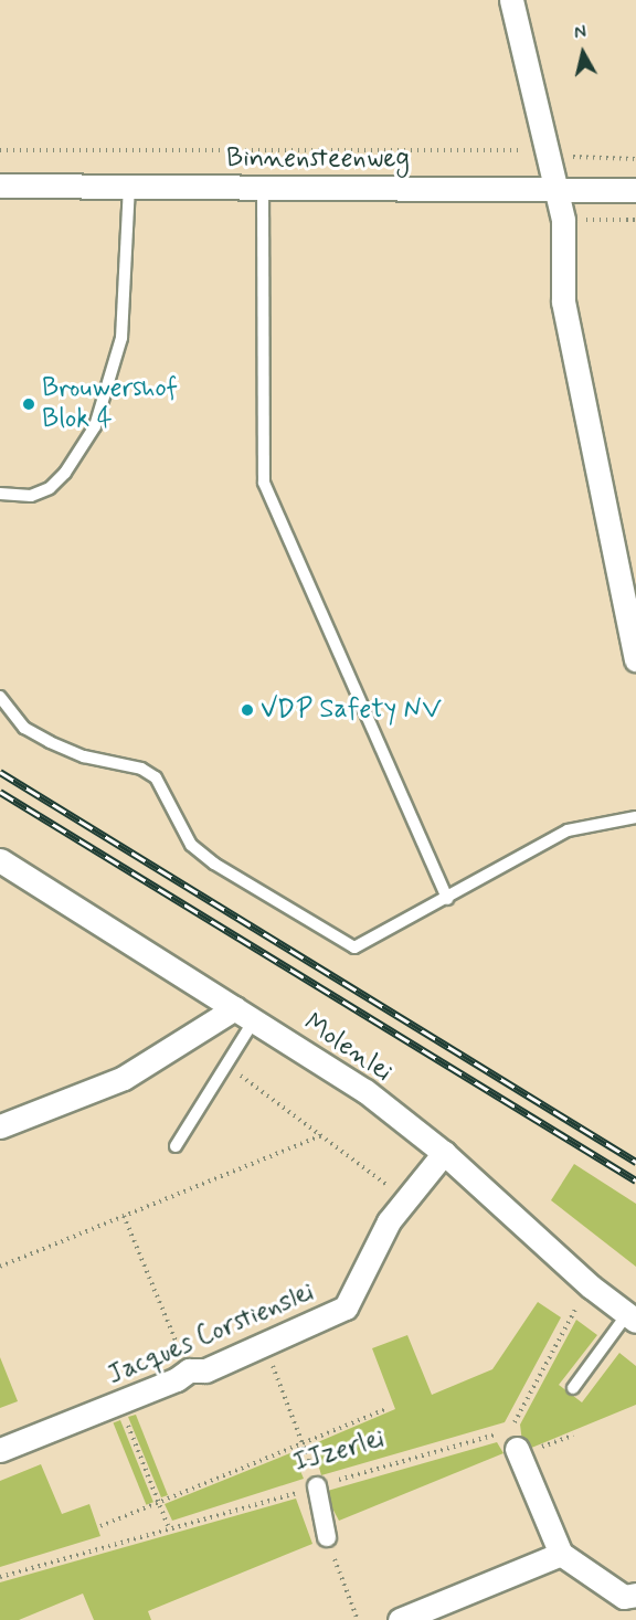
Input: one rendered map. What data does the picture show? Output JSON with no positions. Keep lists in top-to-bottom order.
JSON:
{
  "streets": {
    "street": ["Binnensteenweg", "Molenlei", "Jacques Corstienslei"],
    "path": ["IJzerlei"]
  },
  "crossings": [
    ["Molenlei", "Jacques Corstienslei"]
  ],
  "places": ["Brouwershof Blok 4", "VDP Safety NV"],
  "north": "top"
}
